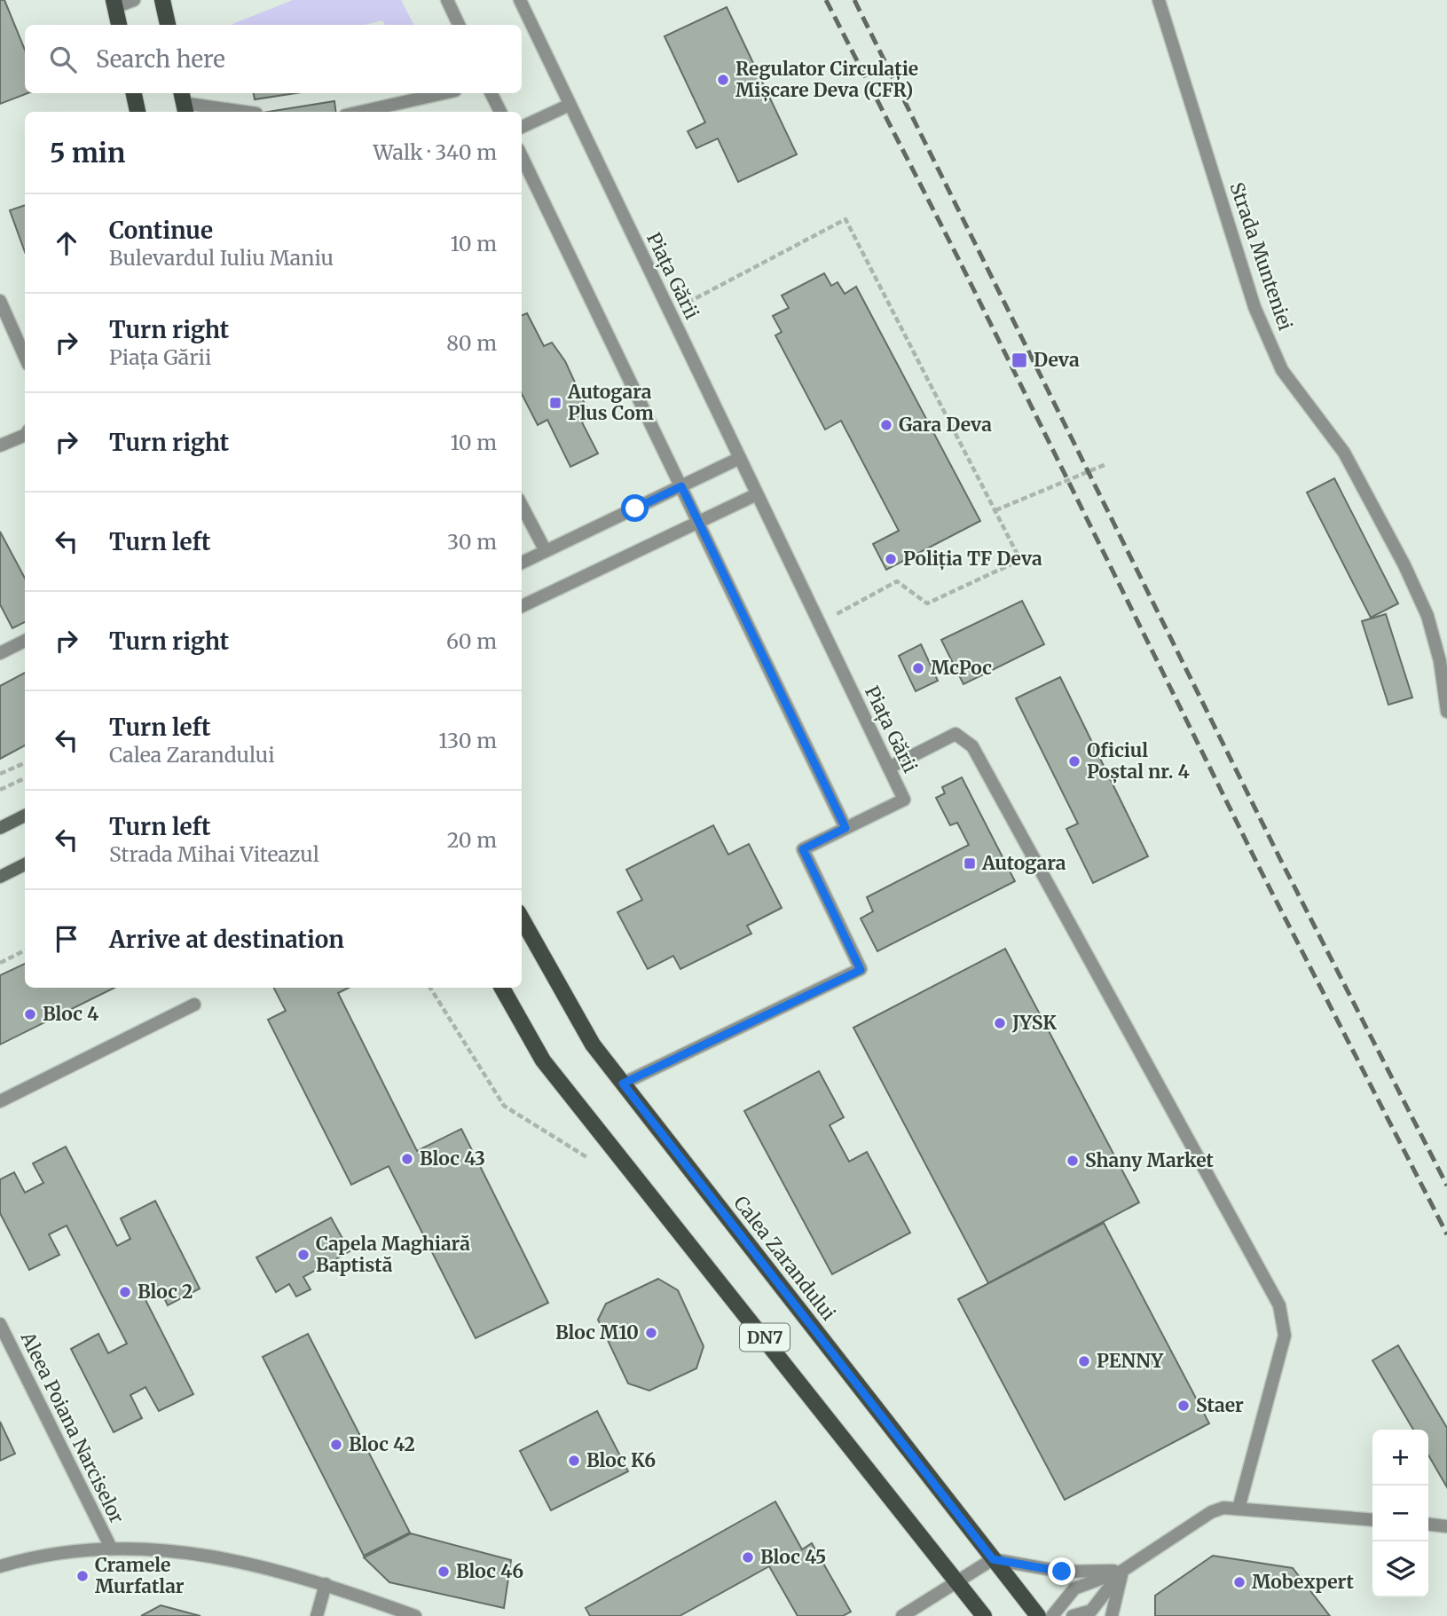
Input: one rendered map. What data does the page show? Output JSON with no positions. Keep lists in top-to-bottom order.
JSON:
{
  "streets": {
    "main road": ["Calea Zarandului", "DN7"],
    "street": ["Strada Munteniei", "Piața Gării", "Aleea Poiana Narciselor"]
  },
  "places": {
    "other": [
      "Regulator Circulație Mișcare Deva (CFR)",
      "Gara Deva",
      "Poliția TF Deva",
      "McPoc",
      "Oficiul Poștal nr. 4",
      "Bloc 4",
      "JYSK",
      "Bloc 43",
      "Shany Market",
      "Capela Maghiară Baptistă",
      "Bloc 2",
      "Bloc M10",
      "PENNY",
      "Staer",
      "Bloc 42",
      "Bloc K6",
      "Bloc 45",
      "Bloc 46",
      "Cramele Murfatlar",
      "Mobexpert"
    ],
    "transit": ["Deva", "Autogara Plus Com", "Autogara"]
  },
  "page": {
    "search": "Search here",
    "heading": ["5 min", "Walk · 340 m"],
    "list": [
      ["Continue", "Bulevardul Iuliu Maniu", "10 m"],
      ["Turn right", "Piața Gării", "80 m"],
      ["Turn right", "10 m"],
      ["Turn left", "30 m"],
      ["Turn right", "60 m"],
      ["Turn left", "Calea Zarandului", "130 m"],
      ["Turn left", "Strada Mihai Viteazul", "20 m"],
      "Arrive at destination"
    ],
    "map_buttons": ["+", "−"]
  }
}
